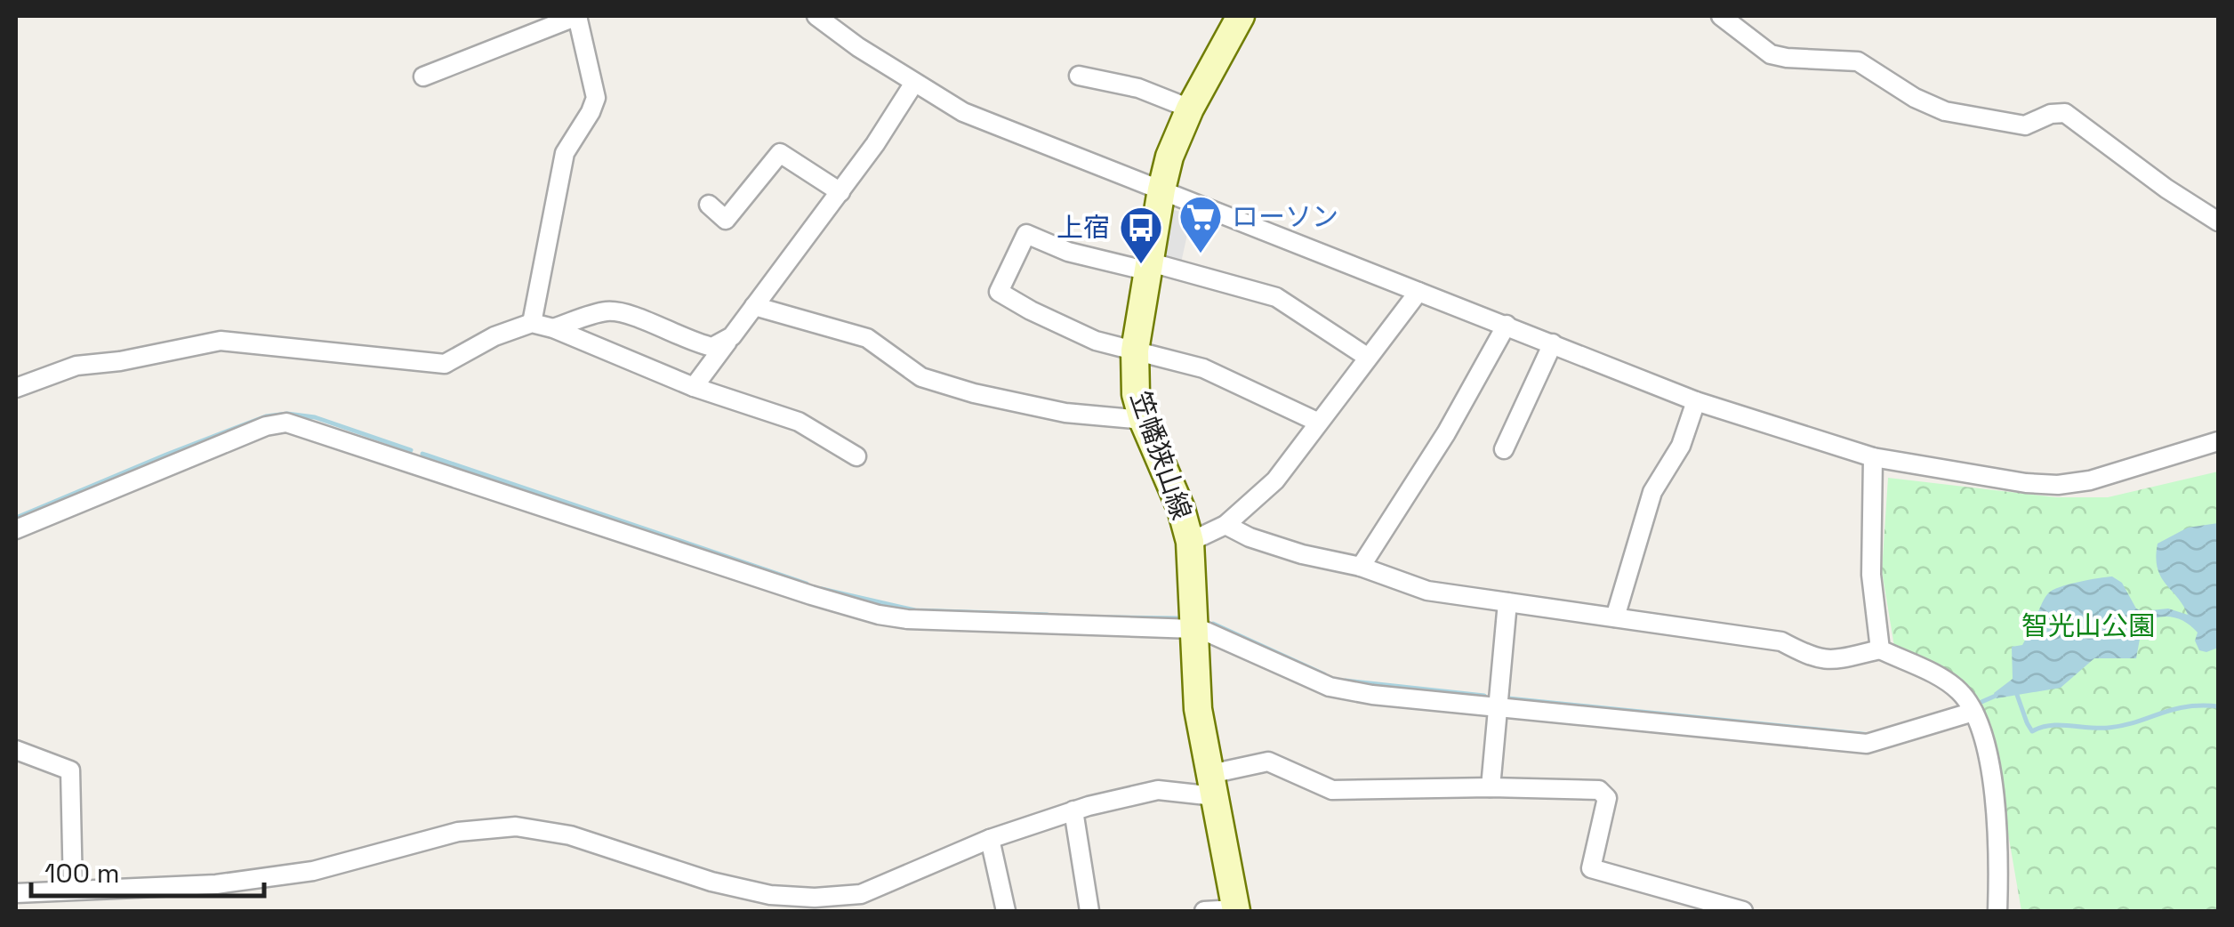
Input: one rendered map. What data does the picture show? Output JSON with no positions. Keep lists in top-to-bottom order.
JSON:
{
  "streets": {
    "main road": ["笠幡狭山線"]
  },
  "parks": ["智光山公園"],
  "places": {
    "supermarket": ["ローソン"],
    "bus stop": ["上宿"]
  },
  "scale_bar": "100 m"
}
